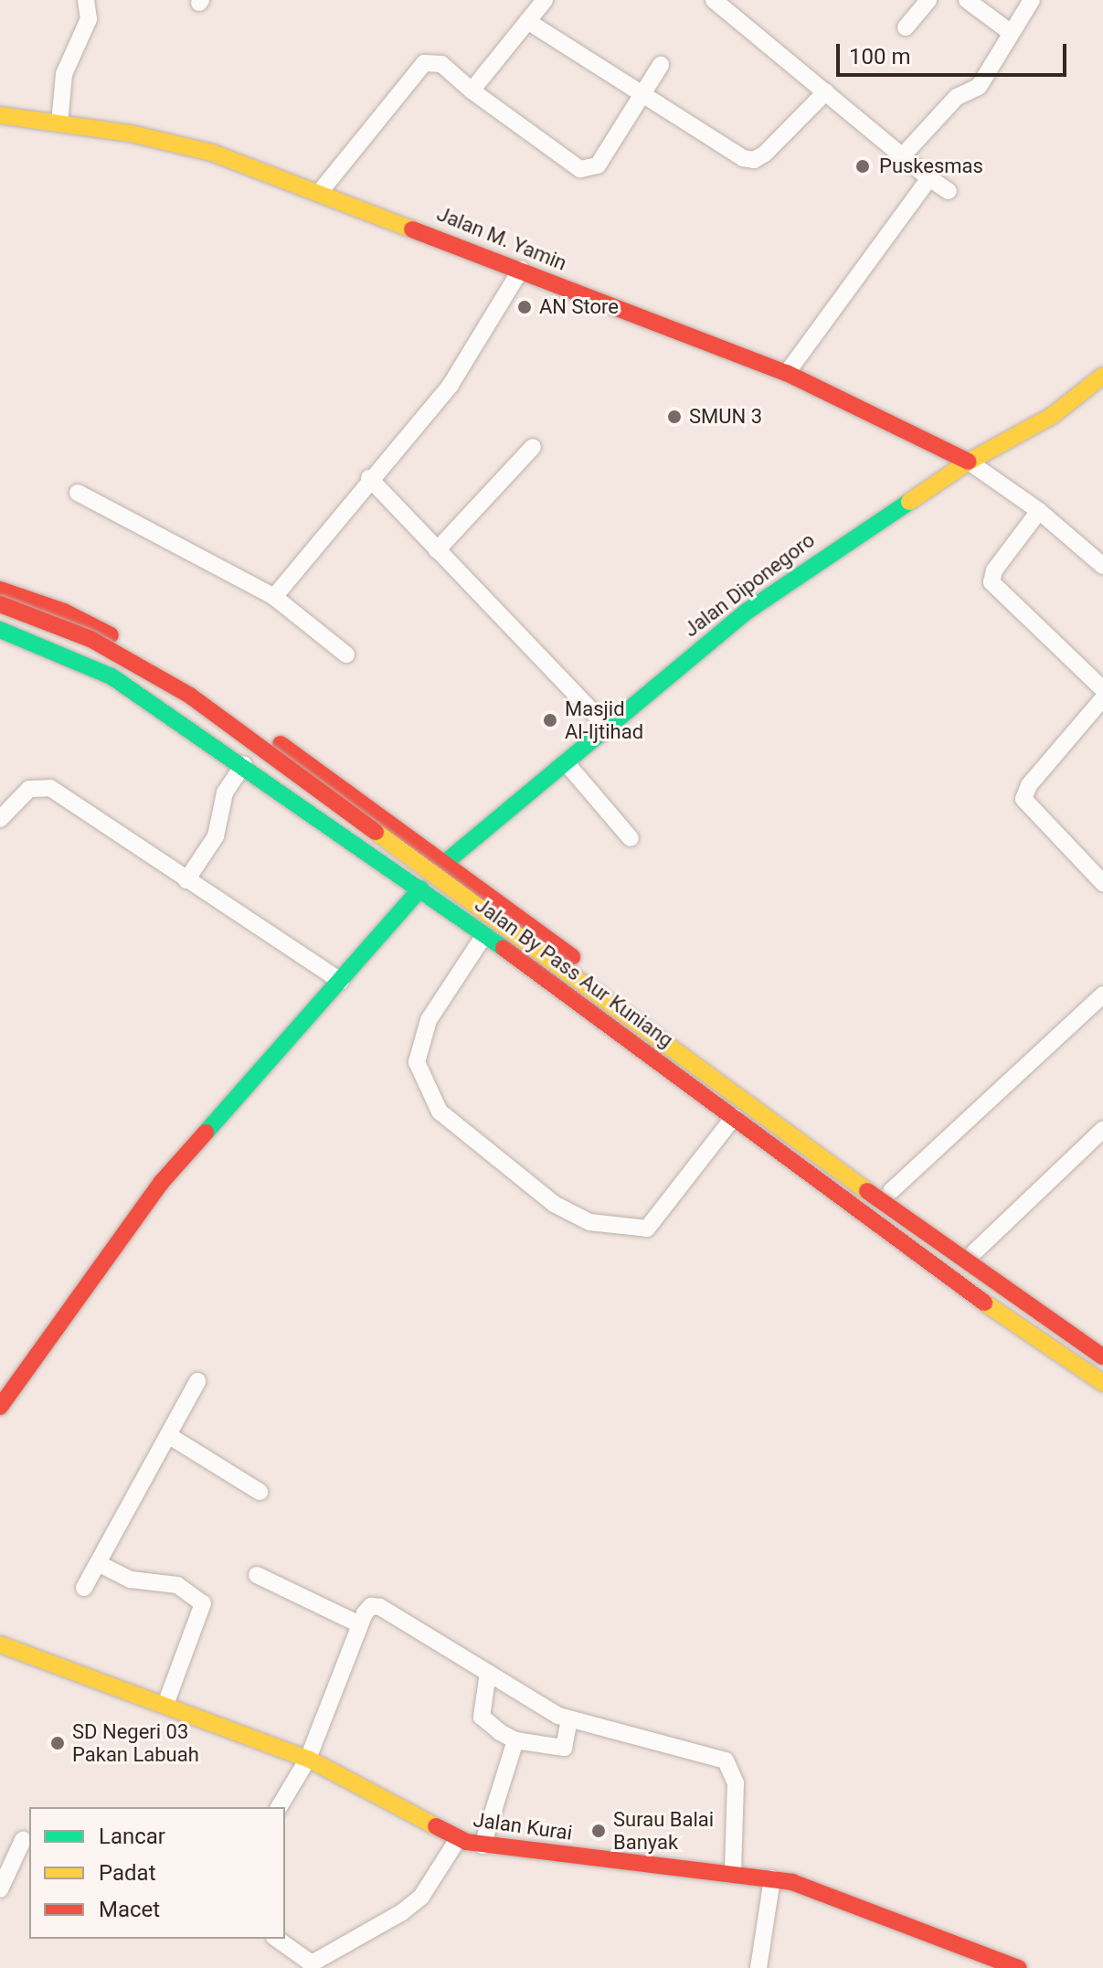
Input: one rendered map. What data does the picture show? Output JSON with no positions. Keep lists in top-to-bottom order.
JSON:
{
  "streets": {
    "main road": [
      "Jalan M. Yamin",
      "Jalan Diponegoro",
      "Jalan By Pass Aur Kuniang",
      "Jalan Kurai"
    ]
  },
  "crossings": [
    ["Jalan M. Yamin", "Jalan Diponegoro"],
    ["Jalan Diponegoro", "Jalan By Pass Aur Kuniang"]
  ],
  "places": [
    "Puskesmas",
    "AN Store",
    "SMUN 3",
    "Masjid Al-Ijtihad",
    "SD Negeri 03 Pakan Labuah",
    "Surau Balai Banyak"
  ],
  "legend": ["Lancar", "Padat", "Macet"],
  "scale_bar": "100 m"
}
